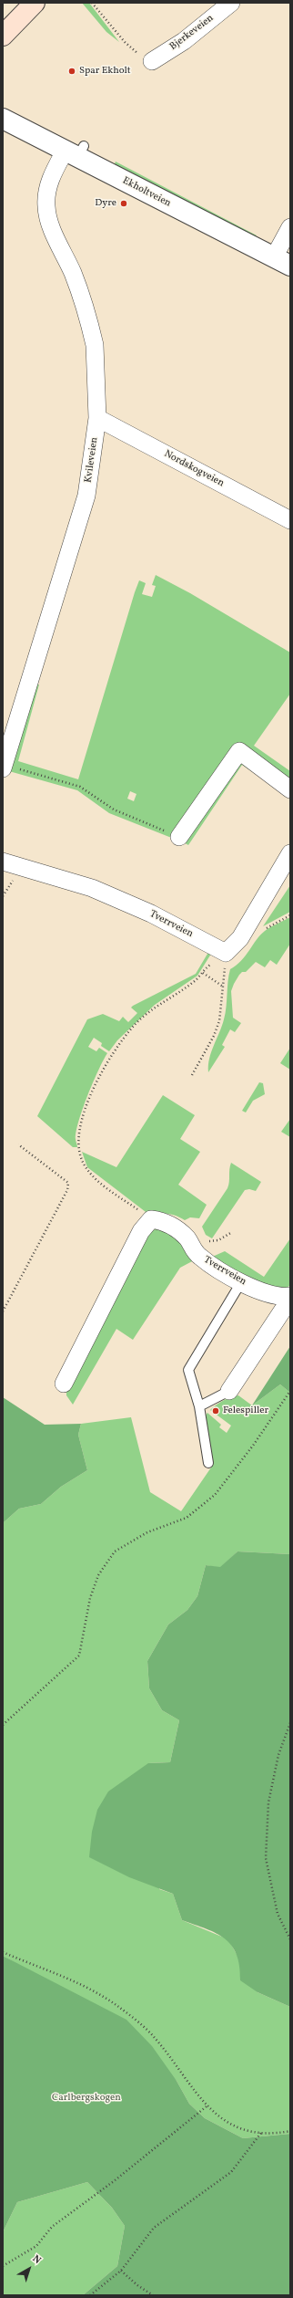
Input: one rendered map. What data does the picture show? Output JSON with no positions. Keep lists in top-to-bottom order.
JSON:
{
  "streets": {
    "street": [
      "Bjerkeveien",
      "Ekholtveien",
      "Kvileveien",
      "Nordskogveien",
      "Tverrveien"
    ]
  },
  "crossings": [
    ["Ekholtveien", "Kvileveien"],
    ["Kvileveien", "Nordskogveien"]
  ],
  "parks": ["Carlbergskogen"],
  "places": ["Spar Ekholt", "Dyre", "Felespiller"],
  "north": "top right"
}
